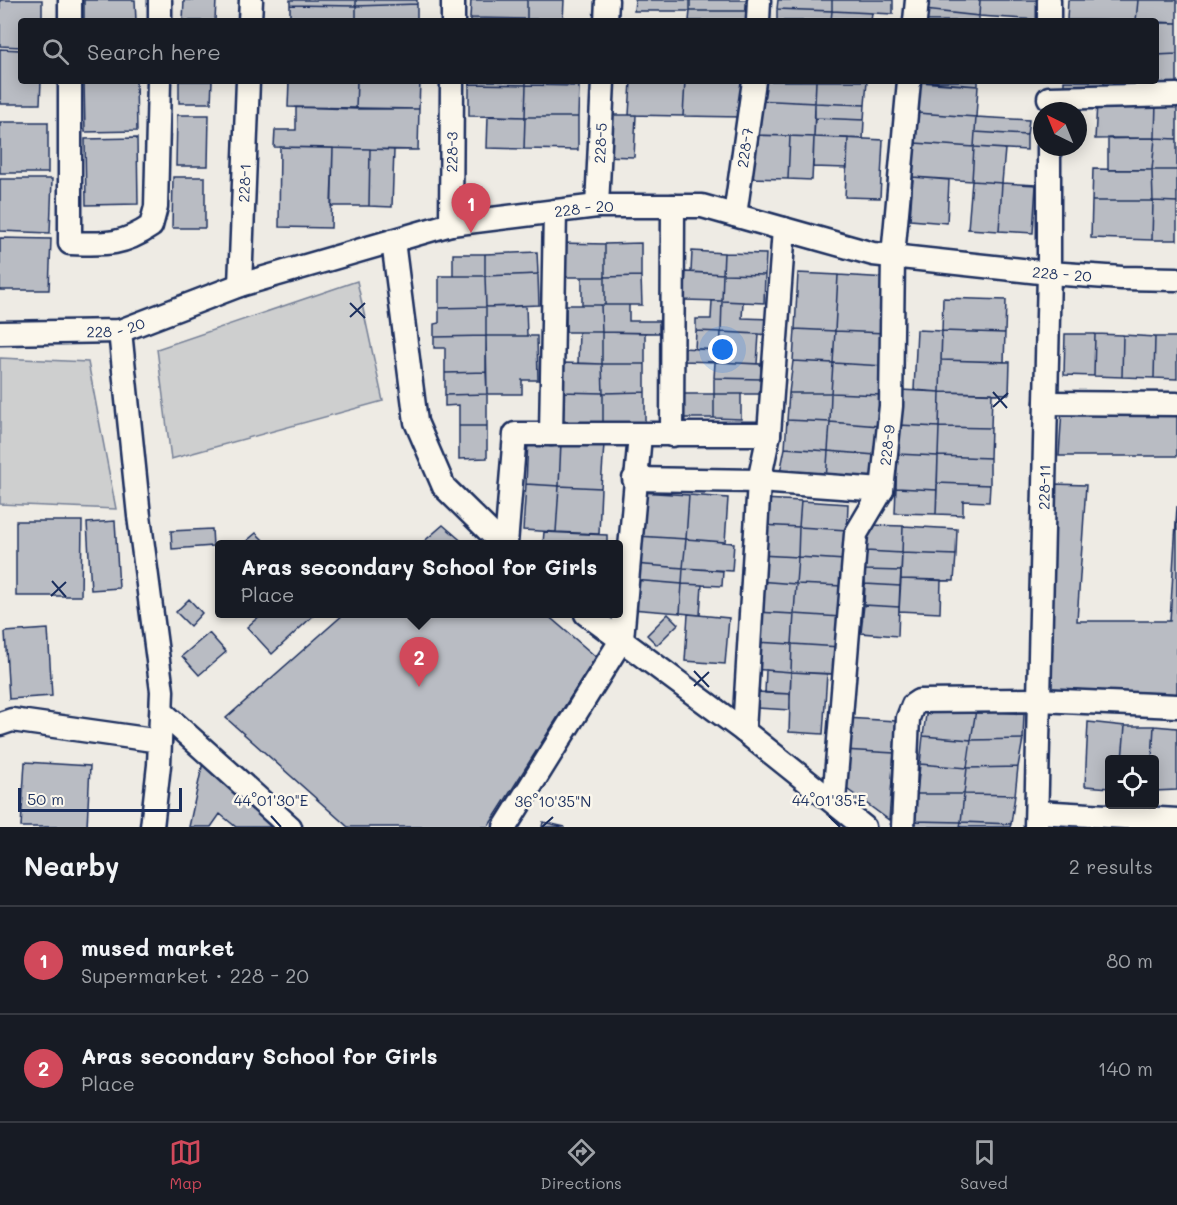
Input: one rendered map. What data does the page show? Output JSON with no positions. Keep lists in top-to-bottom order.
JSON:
{
  "streets": {
    "street": [
      "228-5",
      "228-7",
      "228-3",
      "228-1",
      "228 - 20",
      "228-9",
      "228-11"
    ]
  },
  "crossings": [
    ["228-5", "228 - 20"],
    ["228-7", "228 - 20"],
    ["228-3", "228 - 20"],
    ["228-1", "228 - 20"],
    ["228 - 20", "228-9"],
    ["228 - 20", "228-11"]
  ],
  "scale_bar": "50 m",
  "north": "top left",
  "page": {
    "search": "Search here",
    "pins": ["1", "2"],
    "popup": ["Aras secondary School for Girls", "Place"],
    "scale": "50 m",
    "heading": ["Nearby", "2 results"],
    "list": [
      {
        "mark": "1",
        "name": "mused market",
        "note": "Supermarket · 228 - 20",
        "value": "80 m"
      },
      {
        "mark": "2",
        "name": "Aras secondary School for Girls",
        "note": "Place",
        "value": "140 m"
      }
    ],
    "nav": ["Map", "Directions", "Saved"]
  },
  "coordinates": ["44°01'30\"E", "44°01'35\"E", "36°10'35\"N"]
}
